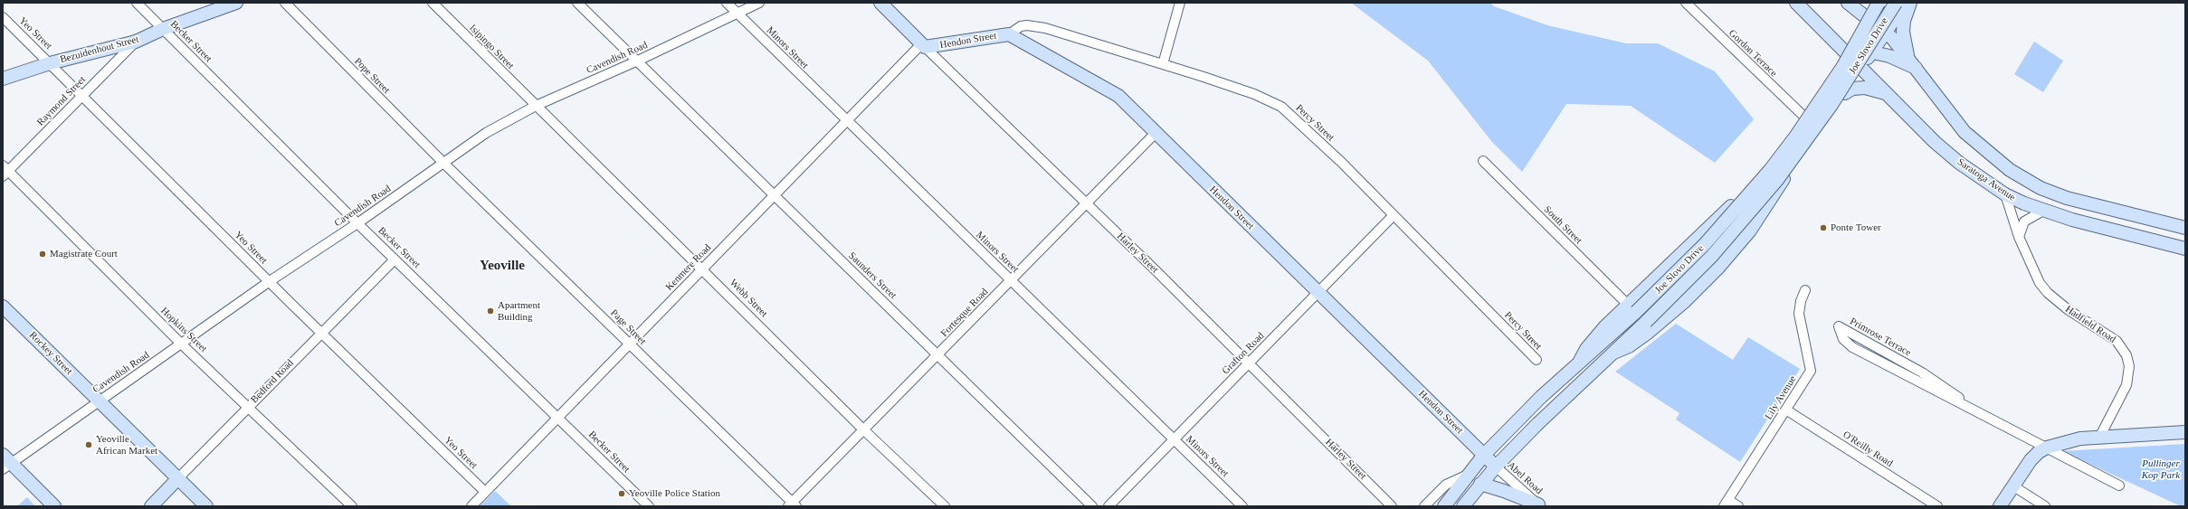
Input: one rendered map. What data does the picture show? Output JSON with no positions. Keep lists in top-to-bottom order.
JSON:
{
  "streets": {
    "main road": [
      "Hendon Street",
      "Joe Slovo Drive",
      "Bezuidenhout Street",
      "Saratoga Avenue",
      "Harley Street",
      "Rockey Street",
      "Bedford Road"
    ],
    "street": [
      "Yeo Street",
      "Becker Street",
      "Isipingo Street",
      "Minors Street",
      "Gordon Terrace",
      "Cavendish Road",
      "Pope Street",
      "Raymond Street",
      "Percy Street",
      "South Street",
      "Kenmere Road",
      "Saunders Street",
      "Webb Street",
      "Fortesque Road",
      "Hadfield Road",
      "Page Street",
      "Hopkins Street",
      "Primrose Terrace",
      "Grafton Road",
      "Lily Avenue",
      "O'Reilly Road",
      "Abel Road"
    ]
  },
  "crossings": [
    ["Yeo Street", "Bezuidenhout Street"],
    ["Yeo Street", "Cavendish Road"],
    ["Yeo Street", "Raymond Street"],
    ["Yeo Street", "Kenmere Road"],
    ["Yeo Street", "Bedford Road"],
    ["Hendon Street", "Joe Slovo Drive"],
    ["Hendon Street", "Percy Street"],
    ["Hendon Street", "Harley Street"],
    ["Hendon Street", "Kenmere Road"],
    ["Hendon Street", "Fortesque Road"],
    ["Hendon Street", "Grafton Road"],
    ["Hendon Street", "Abel Road"],
    ["Becker Street", "Bezuidenhout Street"],
    ["Becker Street", "Cavendish Road"],
    ["Becker Street", "Kenmere Road"],
    ["Becker Street", "Bedford Road"],
    ["Joe Slovo Drive", "South Street"],
    ["Joe Slovo Drive", "Abel Road"],
    ["Isipingo Street", "Cavendish Road"],
    ["Isipingo Street", "Webb Street"],
    ["Minors Street", "Cavendish Road"],
    ["Minors Street", "Kenmere Road"],
    ["Minors Street", "Fortesque Road"],
    ["Minors Street", "Grafton Road"],
    ["Bezuidenhout Street", "Raymond Street"],
    ["Cavendish Road", "Pope Street"],
    ["Cavendish Road", "Saunders Street"],
    ["Cavendish Road", "Webb Street"],
    ["Cavendish Road", "Page Street"],
    ["Cavendish Road", "Hopkins Street"],
    ["Cavendish Road", "Rockey Street"],
    ["Pope Street", "Page Street"],
    ["Raymond Street", "Hopkins Street"],
    ["Percy Street", "Grafton Road"],
    ["Saratoga Avenue", "Hadfield Road"],
    ["Harley Street", "Kenmere Road"],
    ["Harley Street", "Fortesque Road"],
    ["Harley Street", "Grafton Road"],
    ["Kenmere Road", "Saunders Street"],
    ["Kenmere Road", "Webb Street"],
    ["Kenmere Road", "Page Street"],
    ["Saunders Street", "Fortesque Road"],
    ["Webb Street", "Fortesque Road"],
    ["Fortesque Road", "Page Street"],
    ["Hopkins Street", "Bedford Road"],
    ["Rockey Street", "Bedford Road"],
    ["Lily Avenue", "O'Reilly Road"]
  ],
  "districts": ["Yeoville"],
  "parks": ["Pullinger Kop Park"],
  "places": [
    "Ponte Tower",
    "Magistrate Court",
    "Apartment Building",
    "Yeoville African Market",
    "Yeoville Police Station"
  ]
}
